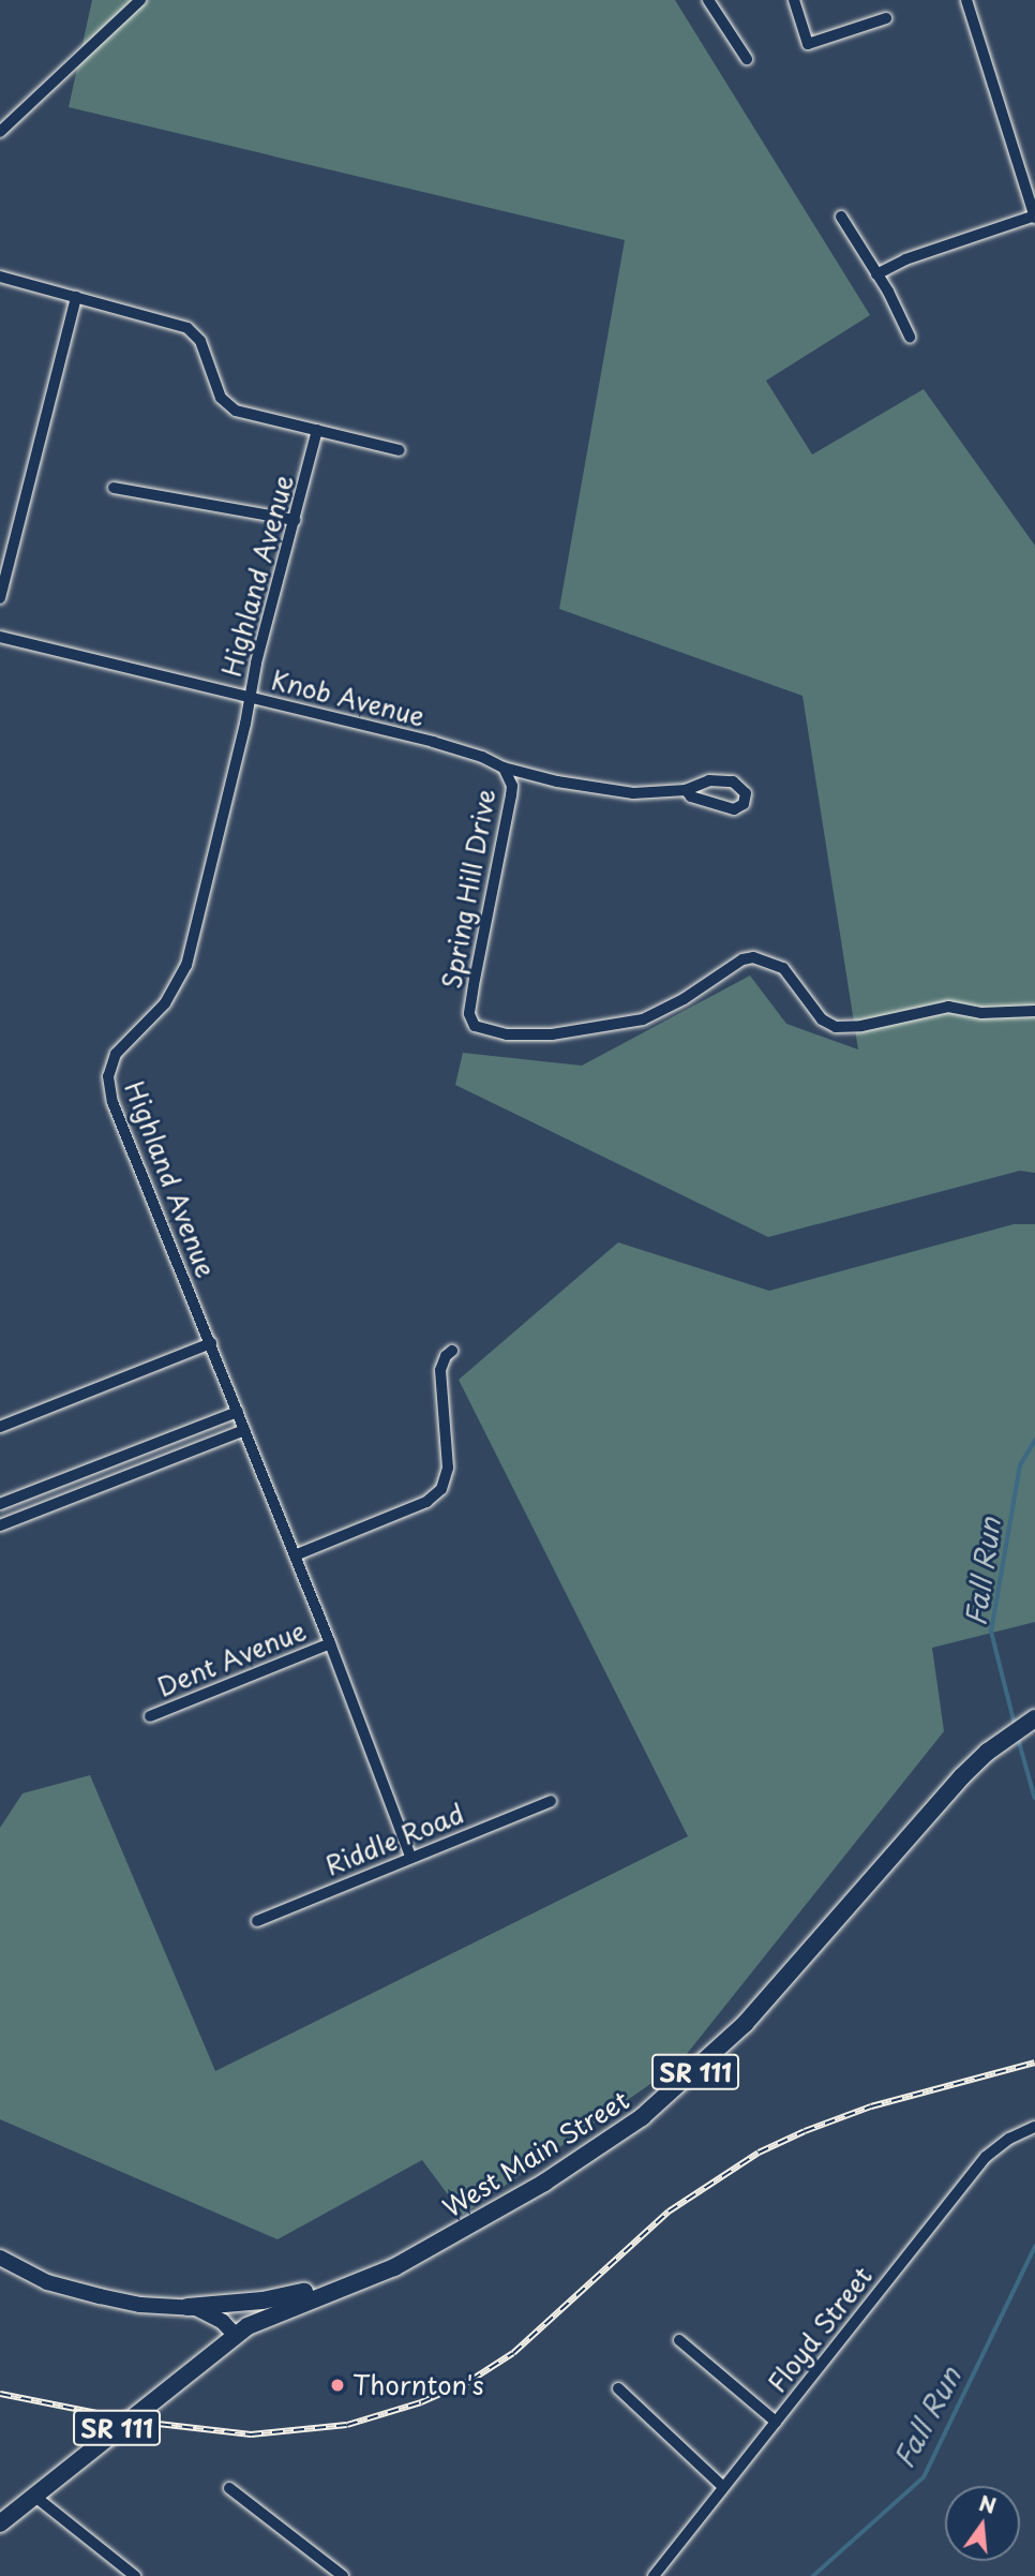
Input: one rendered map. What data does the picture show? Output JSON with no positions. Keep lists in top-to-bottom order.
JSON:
{
  "streets": {
    "main road": ["SR 111", "West Main Street"],
    "street": [
      "Highland Avenue",
      "Knob Avenue",
      "Spring Hill Drive",
      "Dent Avenue",
      "Riddle Road",
      "Floyd Street"
    ]
  },
  "crossings": [
    ["Highland Avenue", "Knob Avenue"],
    ["Highland Avenue", "Dent Avenue"],
    ["Highland Avenue", "Riddle Road"],
    ["Knob Avenue", "Spring Hill Drive"],
    ["SR 111", "West Main Street"]
  ],
  "water": ["Fall Run"],
  "places": ["Thornton's"],
  "north": "top"
}
